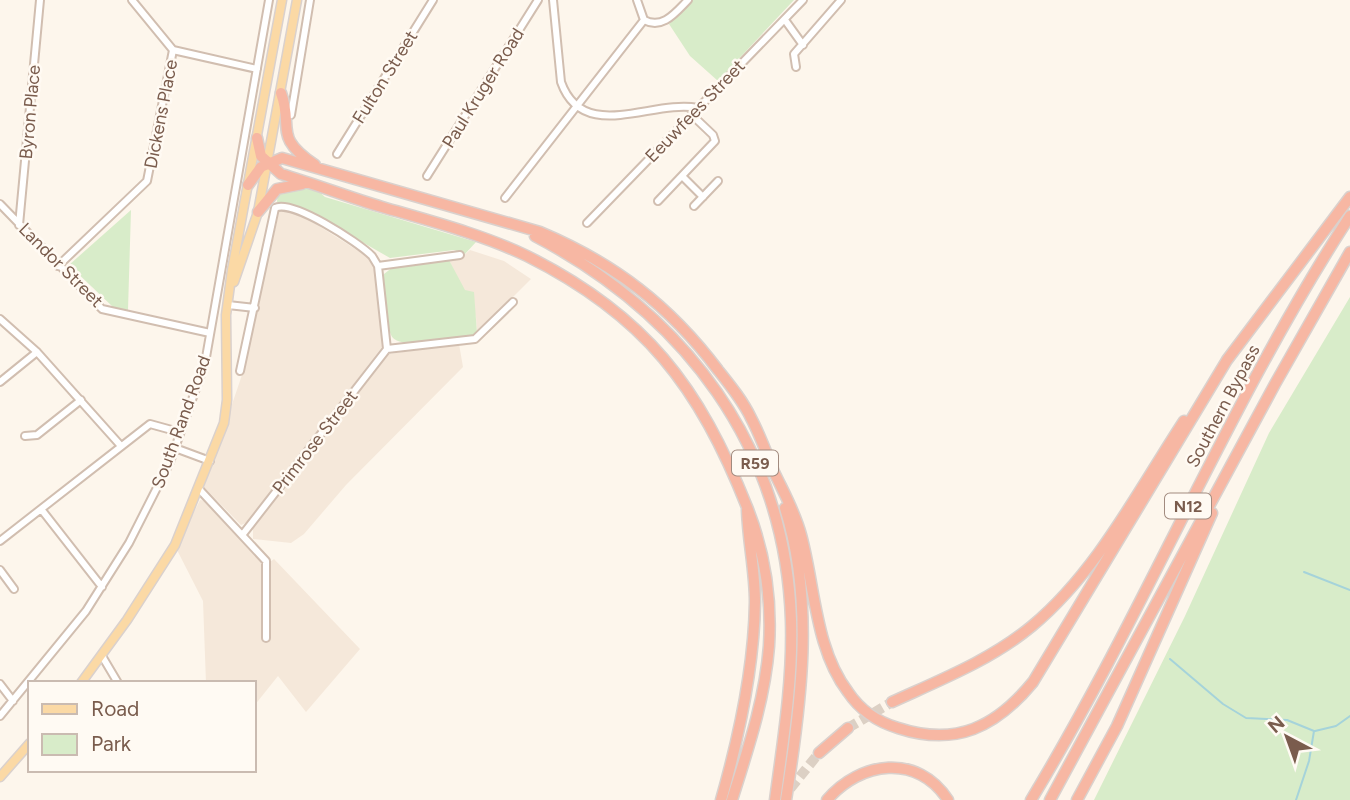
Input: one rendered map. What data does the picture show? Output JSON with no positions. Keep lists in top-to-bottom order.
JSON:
{
  "streets": {
    "highway": ["Southern Bypass", "R59", "N12"],
    "main road": ["South Rand Road"],
    "street": [
      "Fulton Street",
      "Paul Kruger Road",
      "Eeuwfees Street",
      "Byron Place",
      "Dickens Place",
      "Landor Street",
      "Primrose Street"
    ]
  },
  "crossings": [
    ["Byron Place", "Landor Street"],
    ["Dickens Place", "Landor Street"],
    ["Landor Street", "South Rand Road"]
  ],
  "legend": ["Road", "Park"],
  "north": "top left"
}
